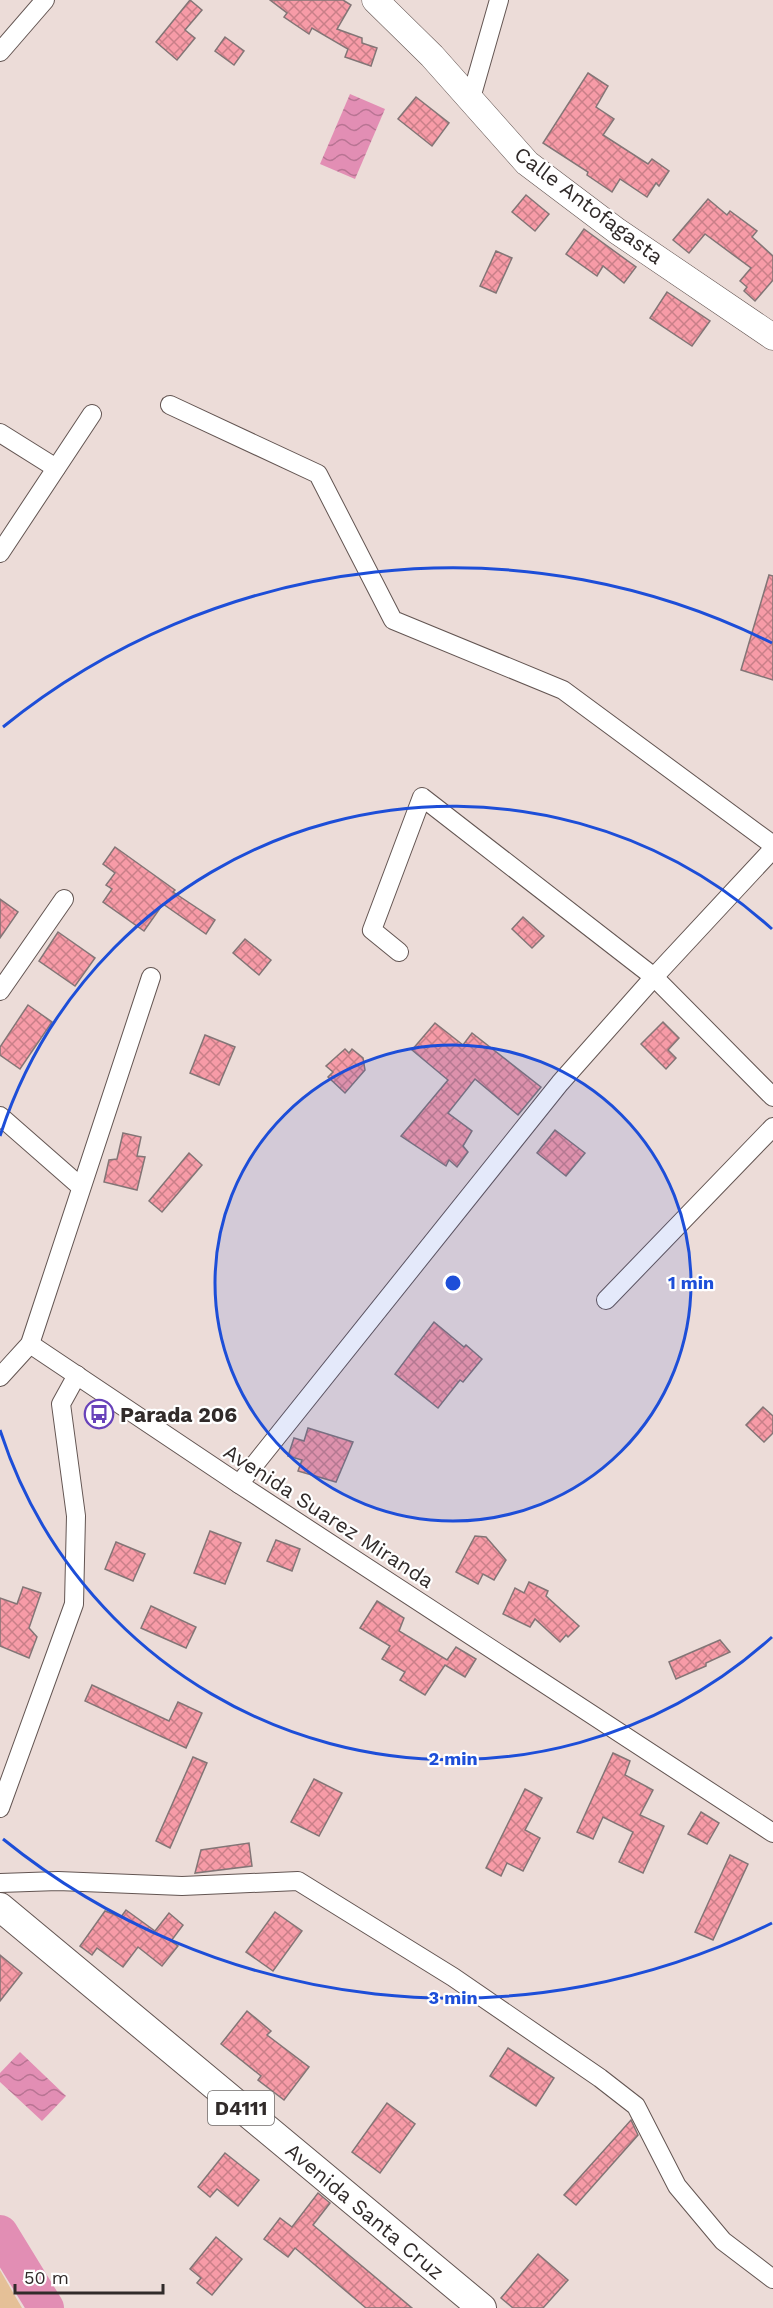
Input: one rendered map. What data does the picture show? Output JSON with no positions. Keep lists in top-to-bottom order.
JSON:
{
  "streets": {
    "main road": ["Calle Antofagasta", "D4111", "Avenida Santa Cruz"],
    "street": ["Avenida Suarez Miranda"]
  },
  "places": {
    "bus stop": ["Parada 206"]
  },
  "scale_bar": "50 m",
  "rings": ["1 min", "2 min", "3 min"]
}
